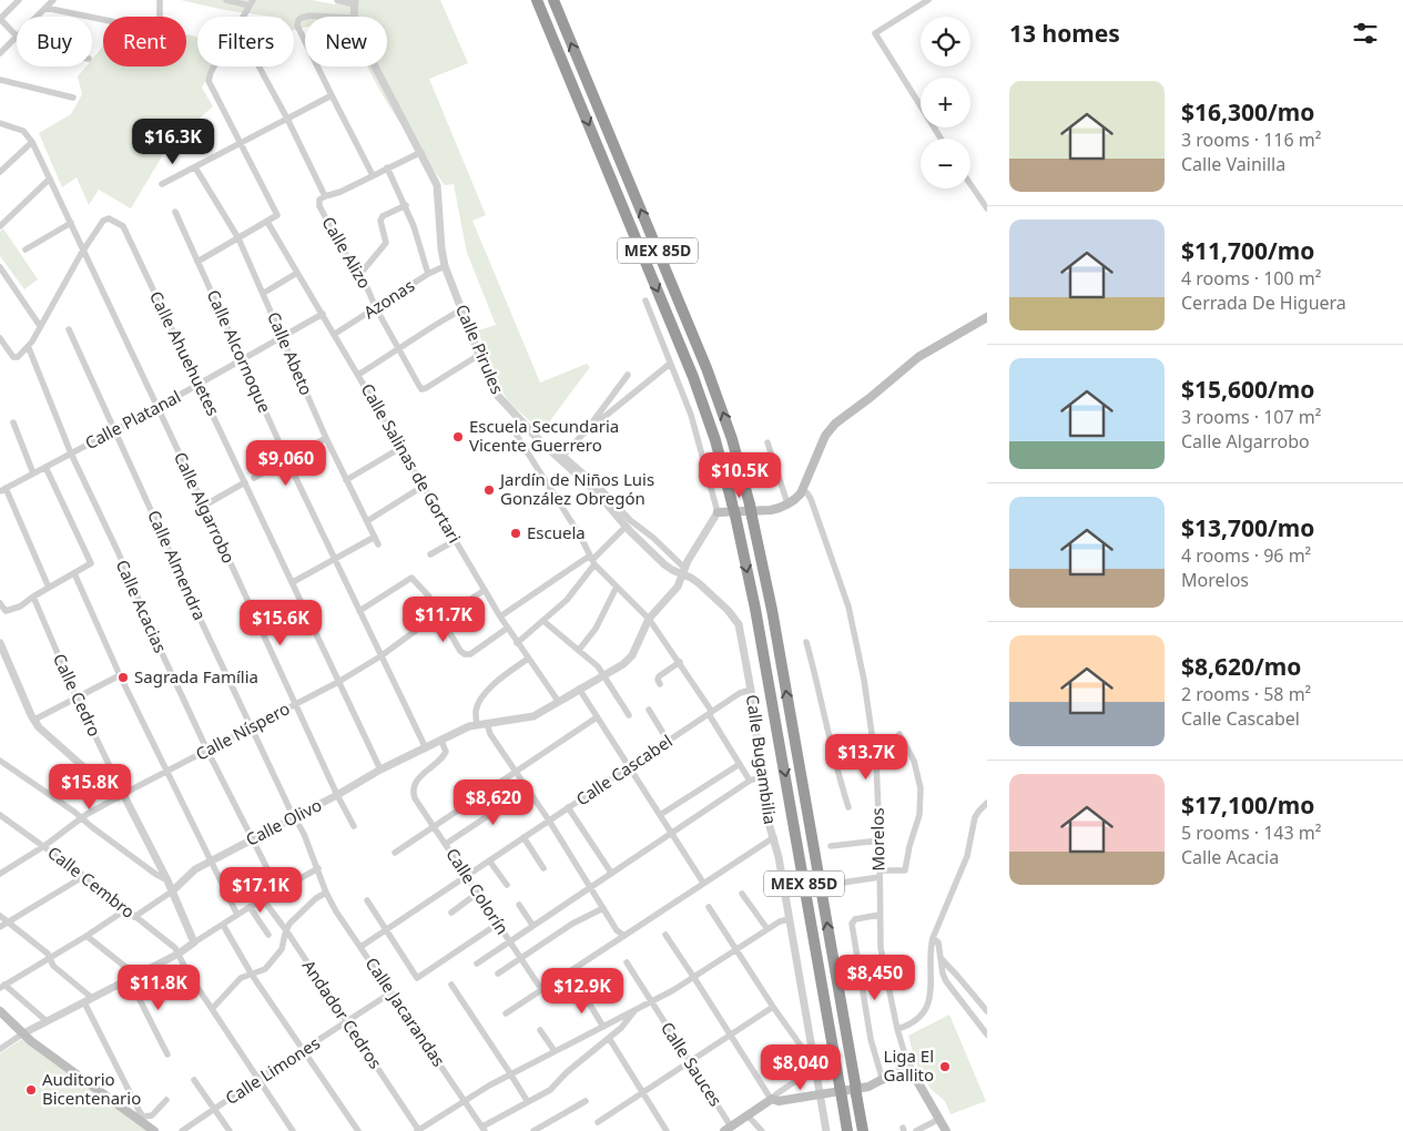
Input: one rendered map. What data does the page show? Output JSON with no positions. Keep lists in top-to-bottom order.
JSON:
{
  "streets": {
    "highway": ["MEX 85D"],
    "street": [
      "Calle Alizo",
      "Azonas",
      "Calle Pirules",
      "Calle Alcornoque",
      "Calle Ahuehuetes",
      "Calle Abeto",
      "Calle Platanal",
      "Calle Salinas de Gortari",
      "Calle Algarrobo",
      "Calle Almendra",
      "Calle Acacias",
      "Calle Cedro",
      "Calle Níspero",
      "Calle Bugambilia",
      "Calle Cascabel",
      "Calle Olivo",
      "Morelos",
      "Calle Cembro",
      "Calle Colorín",
      "Calle Jacarandas",
      "Andador Cedros",
      "Calle Sauces",
      "Calle Limones"
    ]
  },
  "crossings": [
    ["Calle Alizo", "Azonas"],
    ["Calle Alizo", "Calle Pirules"],
    ["Azonas", "Calle Pirules"],
    ["Azonas", "Calle Salinas de Gortari"],
    ["Calle Pirules", "Calle Bugambilia"],
    ["Calle Pirules", "Calle Olivo"],
    ["Calle Alcornoque", "Calle Platanal"],
    ["Calle Alcornoque", "Calle Níspero"],
    ["Calle Alcornoque", "Calle Olivo"],
    ["Calle Ahuehuetes", "Calle Platanal"],
    ["Calle Ahuehuetes", "Calle Algarrobo"],
    ["Calle Ahuehuetes", "Calle Níspero"],
    ["Calle Ahuehuetes", "Calle Olivo"],
    ["Calle Abeto", "Calle Platanal"],
    ["Calle Platanal", "Calle Salinas de Gortari"],
    ["Calle Platanal", "Calle Algarrobo"],
    ["Calle Platanal", "Calle Almendra"],
    ["Calle Platanal", "Calle Acacias"],
    ["Calle Salinas de Gortari", "Calle Níspero"],
    ["Calle Salinas de Gortari", "Calle Olivo"],
    ["Calle Algarrobo", "Calle Níspero"],
    ["Calle Algarrobo", "Calle Olivo"],
    ["Calle Almendra", "Calle Níspero"],
    ["Calle Almendra", "Calle Olivo"],
    ["Calle Almendra", "Calle Jacarandas"],
    ["Calle Acacias", "Calle Níspero"],
    ["Calle Acacias", "Calle Olivo"],
    ["Calle Cedro", "Calle Níspero"],
    ["Calle Cedro", "Calle Olivo"],
    ["Calle Níspero", "Calle Cembro"],
    ["Calle Bugambilia", "Calle Cascabel"],
    ["Calle Cascabel", "Calle Colorín"],
    ["Calle Cascabel", "Calle Jacarandas"],
    ["Calle Olivo", "Calle Cembro"],
    ["Calle Olivo", "Calle Colorín"],
    ["Calle Jacarandas", "Calle Limones"],
    ["Andador Cedros", "Calle Limones"]
  ],
  "places": [
    "Escuela Secundaria Vicente Guerrero",
    "Jardín de Niños Luis González Obregón",
    "Escuela",
    "Sagrada Família",
    "Liga El Gallito",
    "Auditorio Bicentenario"
  ],
  "page": {
    "heading": "13 homes",
    "map_buttons": ["+", "−"],
    "chip": [
      "Buy",
      "Rent",
      "Filters",
      "New"
    ],
    "list": [
      {
        "name": "$16,300/mo",
        "note": "3 rooms · 116 m² · Calle Vainilla"
      },
      {
        "name": "$11,700/mo",
        "note": "4 rooms · 100 m² · Cerrada De Higuera"
      },
      {
        "name": "$15,600/mo",
        "note": "3 rooms · 107 m² · Calle Algarrobo"
      },
      {
        "name": "$13,700/mo",
        "note": "4 rooms · 96 m² · Morelos"
      },
      {
        "name": "$8,620/mo",
        "note": "2 rooms · 58 m² · Calle Cascabel"
      },
      {
        "name": "$17,100/mo",
        "note": "5 rooms · 143 m² · Calle Acacia"
      }
    ],
    "price": [
      "$16.3K",
      "$9,060",
      "$10.5K",
      "$11.7K",
      "$15.6K",
      "$13.7K",
      "$15.8K",
      "$8,620",
      "$17.1K",
      "$8,450",
      "$11.8K",
      "$12.9K",
      "$8,040"
    ]
  }
}
